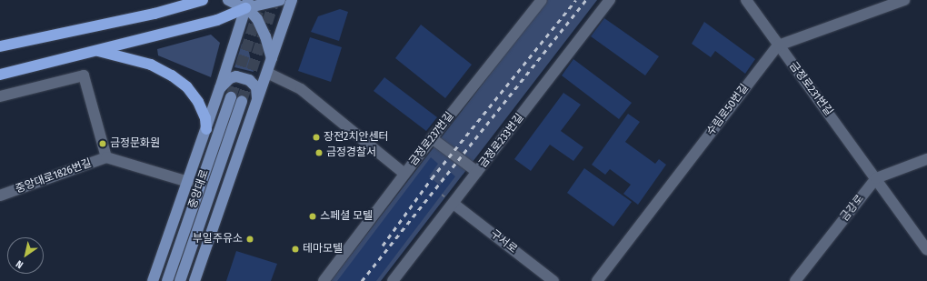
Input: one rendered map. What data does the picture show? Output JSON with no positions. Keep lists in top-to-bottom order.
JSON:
{
  "streets": {
    "main road": ["중앙대로"],
    "street": [
      "금정로231번길",
      "수림로50번길",
      "금정로237번길",
      "금정로233번길",
      "중앙대로1826번길",
      "금강로",
      "구서로"
    ]
  },
  "crossings": [
    ["금정로231번길", "수림로50번길"],
    ["금정로231번길", "금강로"],
    ["금정로233번길", "구서로"]
  ],
  "places": [
    "장전2치안센터",
    "금정문화원",
    "금정경찰서",
    "스페셜 모텔",
    "부일주유소",
    "테마모텔"
  ],
  "north": "bottom left"
}
